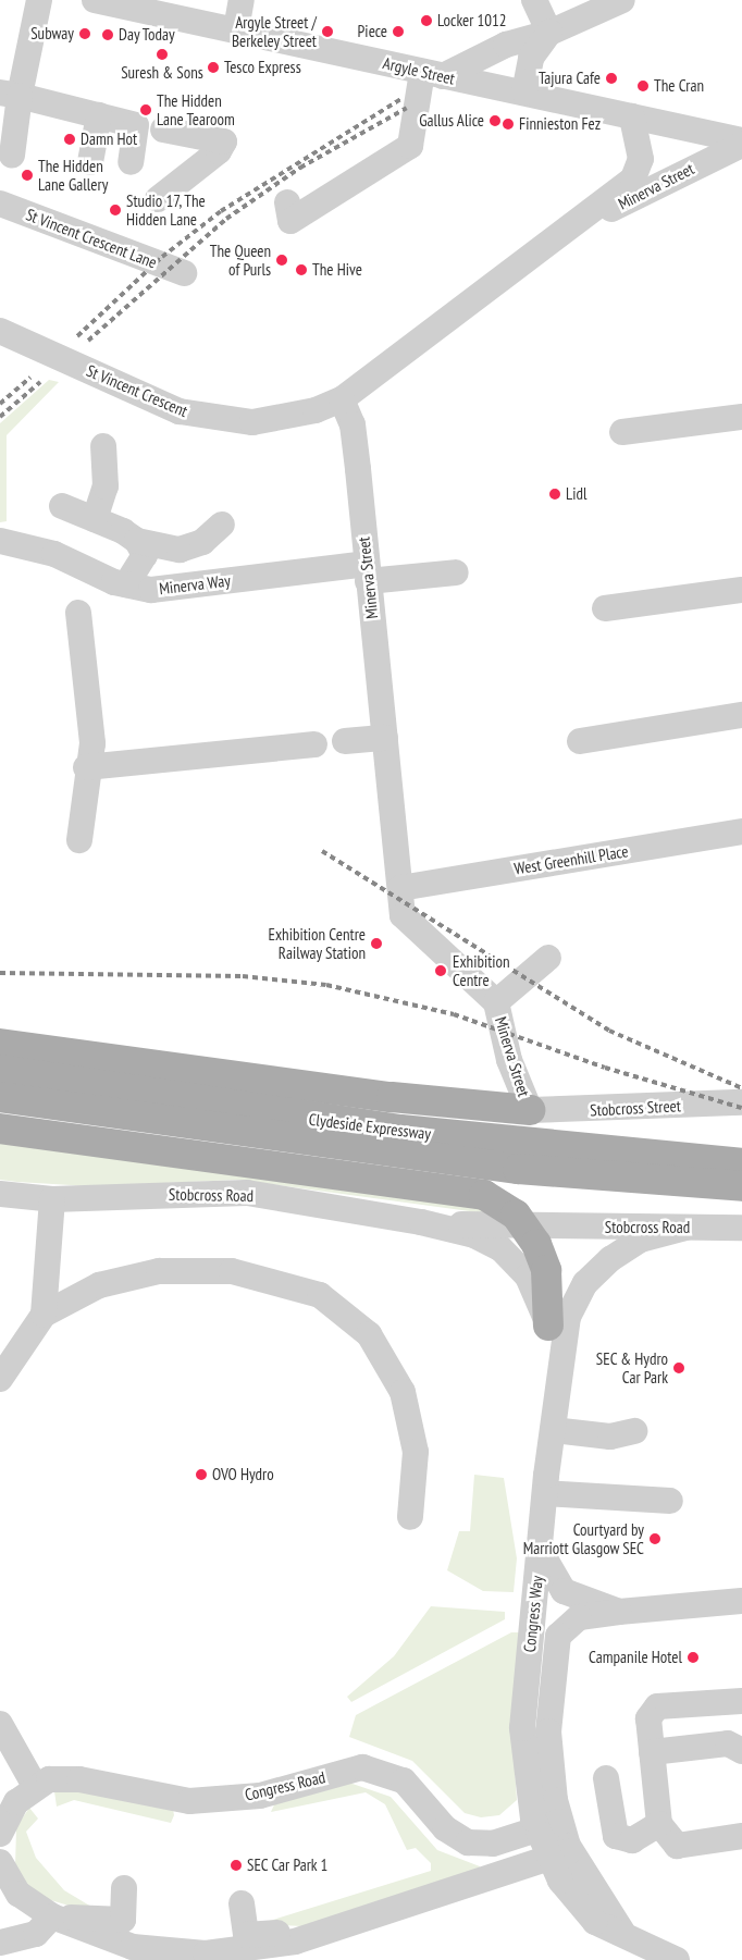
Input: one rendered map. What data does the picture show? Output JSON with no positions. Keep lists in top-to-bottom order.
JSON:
{
  "streets": {
    "main road": ["Clydeside Expressway"],
    "street": [
      "Argyle Street",
      "Minerva Street",
      "St Vincent Crescent Lane",
      "St Vincent Crescent",
      "Minerva Way",
      "West Greenhill Place",
      "Stobcross Street",
      "Stobcross Road",
      "Congress Way",
      "Congress Road"
    ]
  },
  "crossings": [
    ["Argyle Street", "Minerva Street"],
    ["Minerva Street", "St Vincent Crescent"],
    ["Minerva Street", "Minerva Way"],
    ["Minerva Street", "West Greenhill Place"],
    ["Minerva Street", "Stobcross Street"],
    ["Stobcross Road", "Congress Way"],
    ["Congress Way", "Congress Road"]
  ],
  "places": [
    "Locker 1012",
    "Argyle Street / Berkeley Street",
    "Piece",
    "Subway",
    "Day Today",
    "Suresh & Sons",
    "Tesco Express",
    "Tajura Cafe",
    "The Cran",
    "The Hidden Lane Tearoom",
    "Gallus Alice",
    "Finnieston Fez",
    "Damn Hot",
    "The Hidden Lane Gallery",
    "Studio 17, The Hidden Lane",
    "The Queen of Purls",
    "The Hive",
    "Lidl",
    "Exhibition Centre Railway Station",
    "Exhibition Centre",
    "SEC & Hydro Car Park",
    "OVO Hydro",
    "Courtyard by Marriott Glasgow SEC",
    "Campanile Hotel",
    "SEC Car Park 1"
  ]
}
